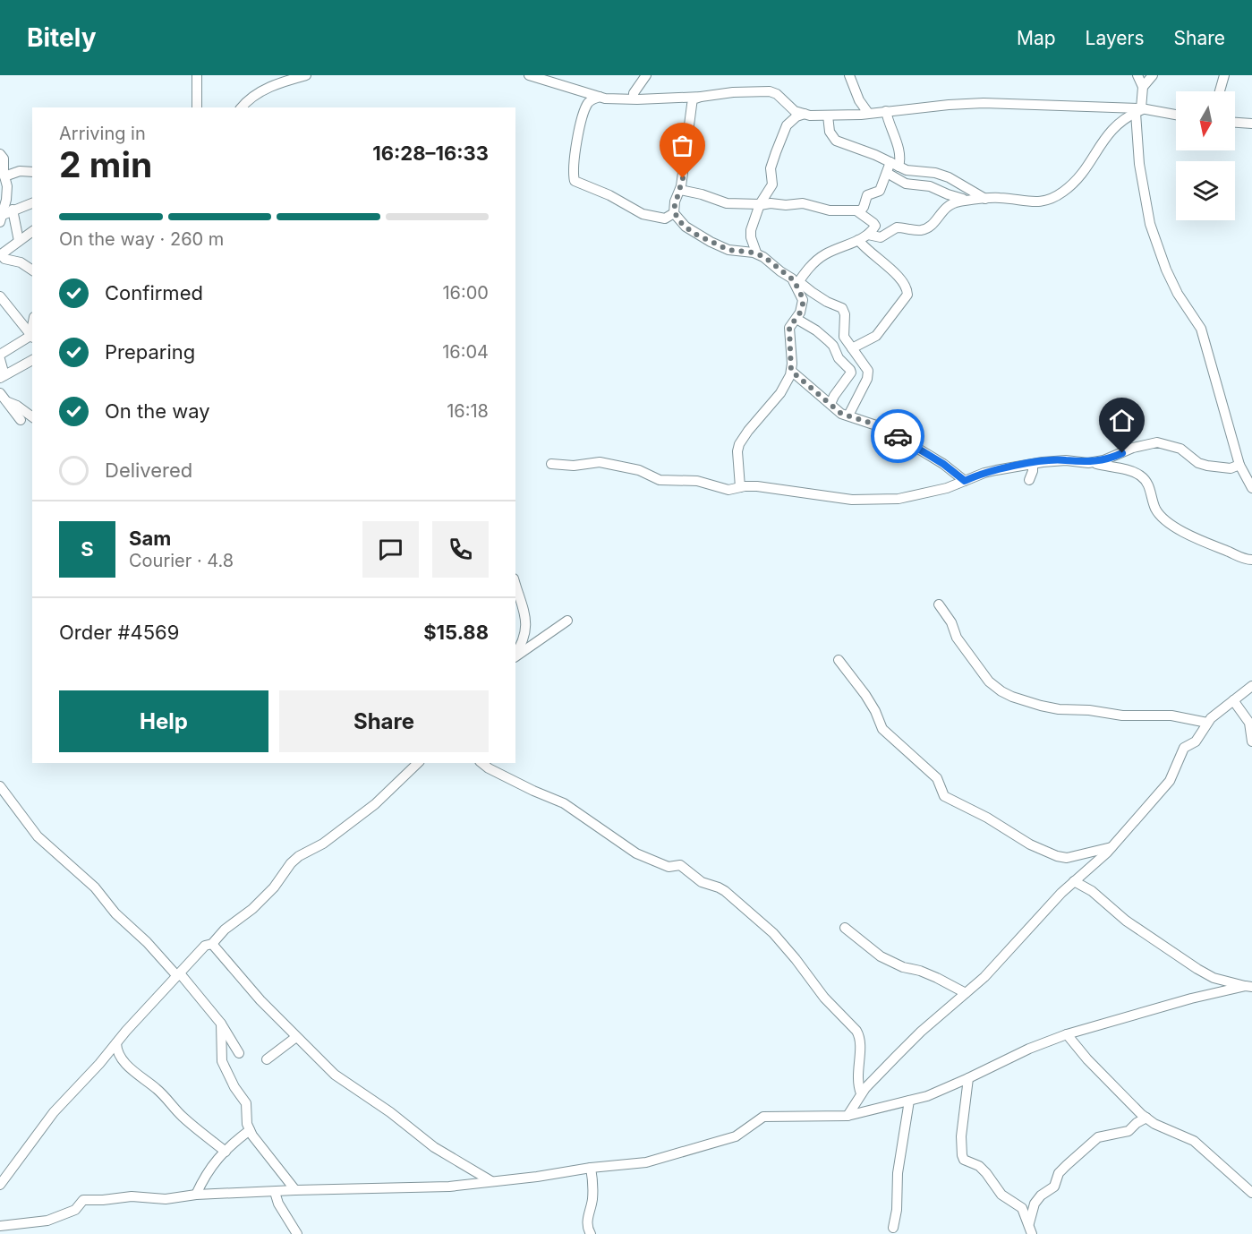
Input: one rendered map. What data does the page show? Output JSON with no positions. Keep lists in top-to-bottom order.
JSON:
{
  "north": "bottom",
  "page": {
    "header": "Bitely",
    "nav": ["Map", "Layers", "Share"],
    "heading": ["2 min", "Arriving in", "16:28–16:33"],
    "panel": [
      "Sam",
      "Courier · 4.8",
      "Order #4569",
      "$15.88"
    ],
    "bar": "On the way · 260 m",
    "list": [
      ["Confirmed", "16:00"],
      ["Preparing", "16:04"],
      ["On the way", "16:18"],
      "Delivered"
    ],
    "round": "S",
    "buttons": ["Help", "Share"]
  }
}
